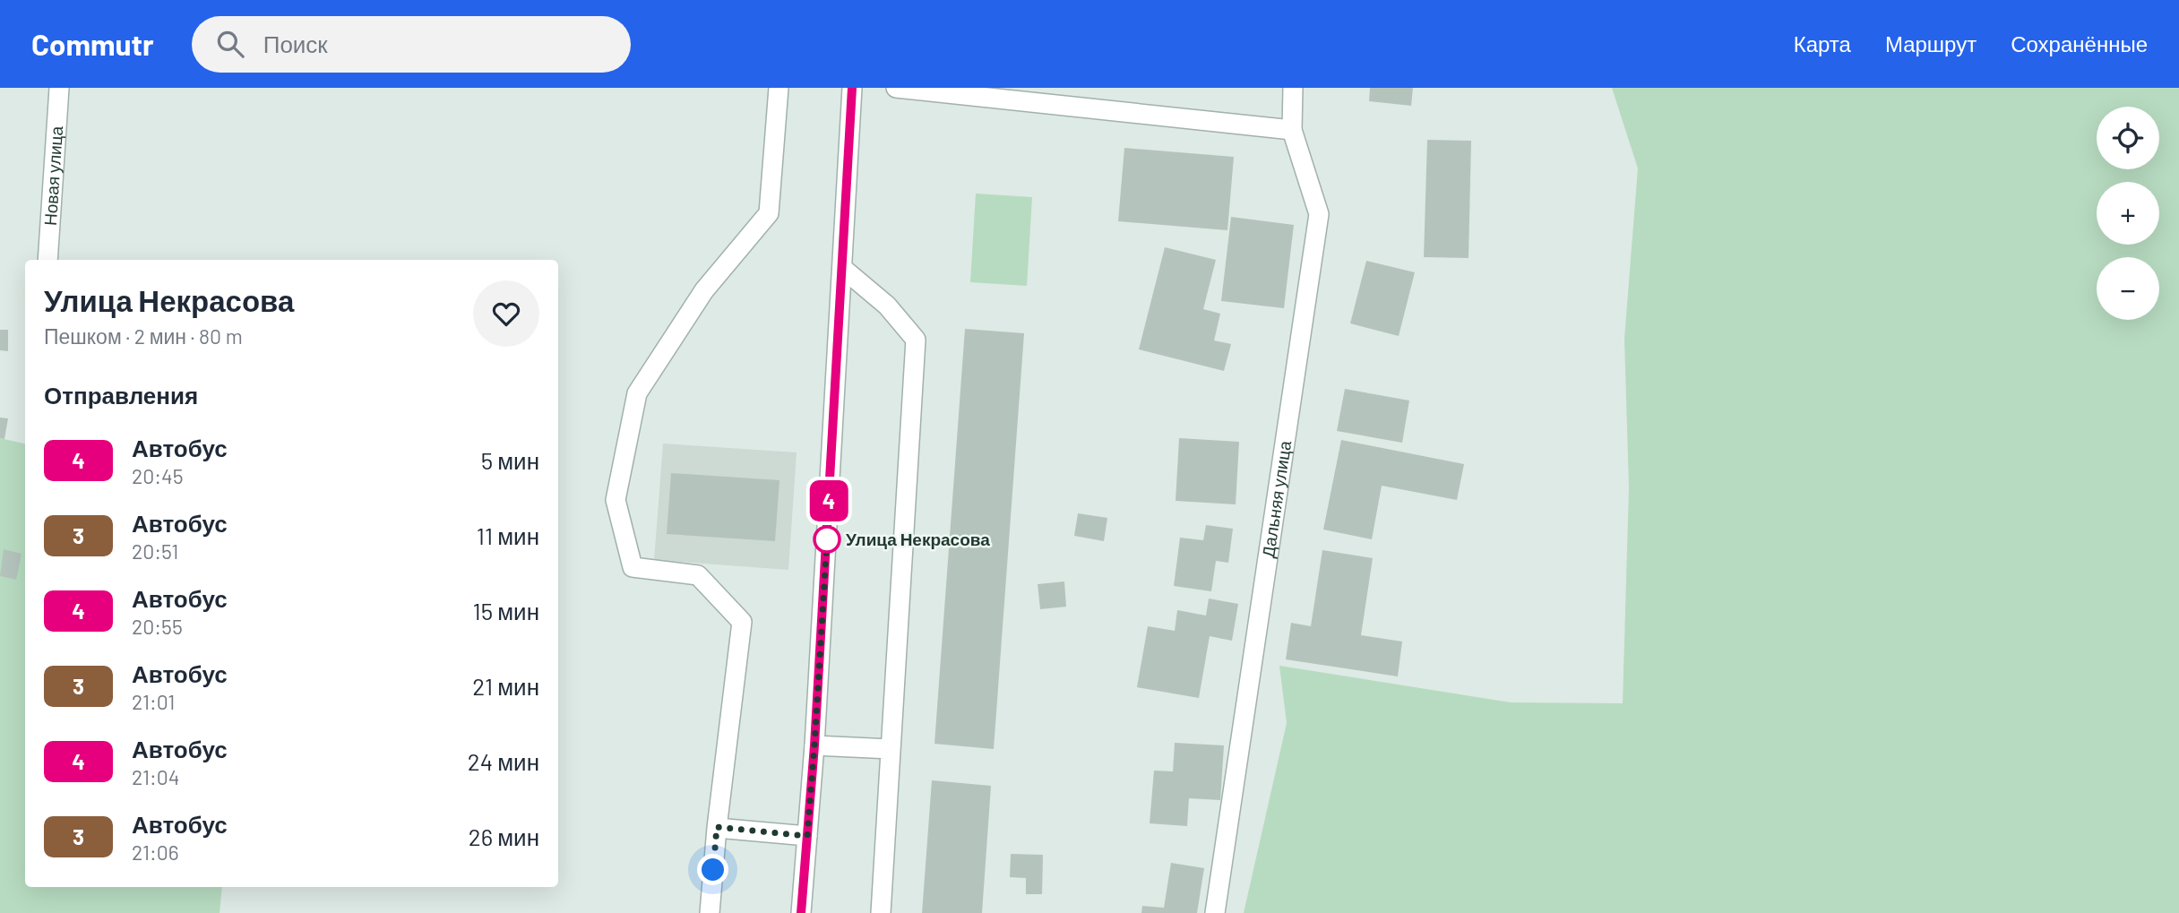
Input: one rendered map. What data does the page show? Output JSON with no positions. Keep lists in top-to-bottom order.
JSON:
{
  "streets": {
    "street": ["Новая улица", "Дальняя улица"]
  },
  "places": ["Улица Некрасова"],
  "lines": ["bus line 4"],
  "page": {
    "header": "Commutr",
    "search": "Поиск",
    "nav": ["Карта", "Маршрут", "Сохранённые"],
    "on_map": "4",
    "map_buttons": ["+", "−"],
    "heading": [
      ["Улица Некрасова", "Пешком · 2 мин · 80 m"],
      "Отправления"
    ],
    "list": [
      {
        "mark": "4",
        "name": "Автобус",
        "note": "20:45",
        "value": "5 мин"
      },
      {
        "mark": "3",
        "name": "Автобус",
        "note": "20:51",
        "value": "11 мин"
      },
      {
        "mark": "4",
        "name": "Автобус",
        "note": "20:55",
        "value": "15 мин"
      },
      {
        "mark": "3",
        "name": "Автобус",
        "note": "21:01",
        "value": "21 мин"
      },
      {
        "mark": "4",
        "name": "Автобус",
        "note": "21:04",
        "value": "24 мин"
      },
      {
        "mark": "3",
        "name": "Автобус",
        "note": "21:06",
        "value": "26 мин"
      }
    ]
  }
}
